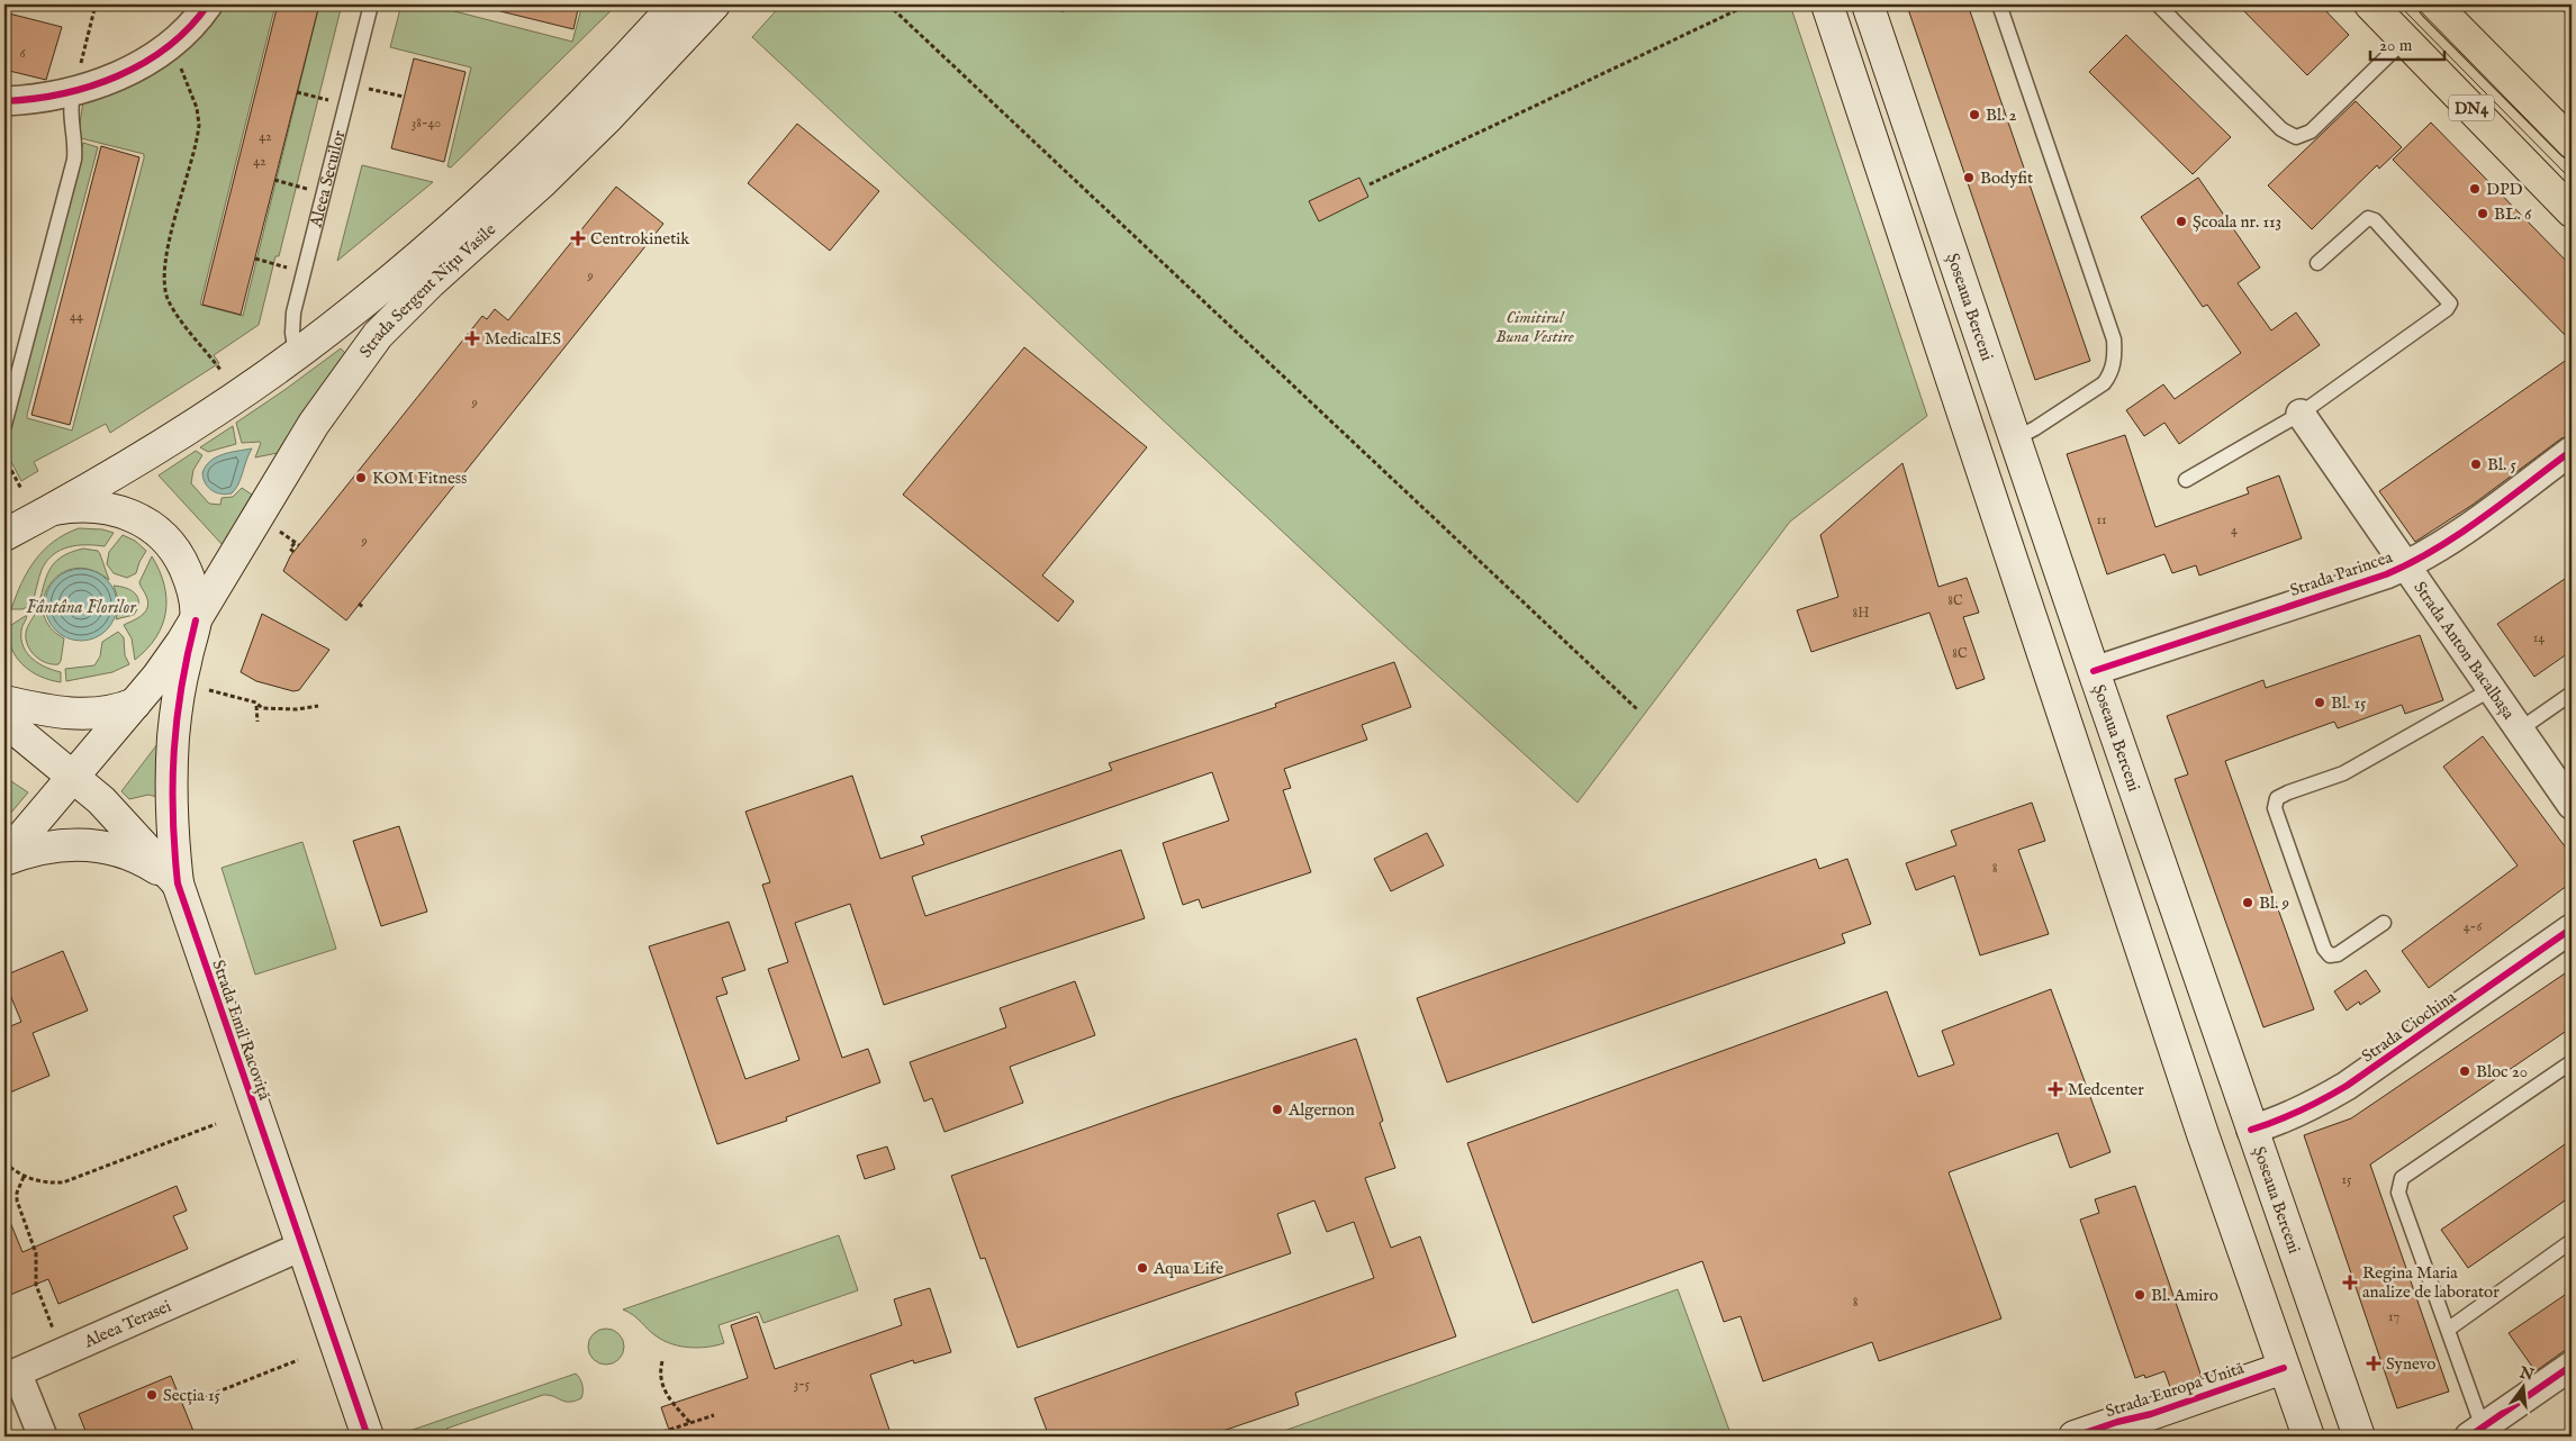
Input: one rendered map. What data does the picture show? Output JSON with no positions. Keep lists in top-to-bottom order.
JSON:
{
  "streets": {
    "main road": [
      "DN4",
      "Strada Sergent Nițu Vasile",
      "Șoseaua Berceni",
      "Strada Emil Racoviță",
      "Strada Europa Unită"
    ],
    "street": [
      "Strada Parincea",
      "Strada Anton Bacalbașa",
      "Strada Ciochina",
      "Aleea Terasei"
    ],
    "lane": ["Aleea Secuilor"]
  },
  "crossings": [
    ["Aleea Secuilor", "Strada Sergent Nițu Vasile"],
    ["Strada Sergent Nițu Vasile", "Strada Emil Racoviță"],
    ["Șoseaua Berceni", "Strada Parincea"],
    ["Șoseaua Berceni", "Strada Ciochina"],
    ["Strada Parincea", "Strada Anton Bacalbașa"],
    ["Strada Emil Racoviță", "Aleea Terasei"]
  ],
  "water": ["Fântâna Florilor"],
  "parks": ["Cimitirul Buna Vestire"],
  "places": {
    "other": [
      "Bl. 2",
      "Bodyfit",
      "DPD",
      "BL. 6",
      "Școala nr. 113",
      "Bl. 5",
      "KOM Fitness",
      "Bl. 15",
      "Bl. 9",
      "Bloc 20",
      "Algernon",
      "Aqua Life",
      "Bl. Amiro",
      "Secția 15"
    ],
    "health": [
      "Centrokinetik",
      "MedicalES",
      "Medcenter",
      "Regina Maria analize de laborator",
      "Synevo"
    ]
  },
  "house_numbers": [
    "6",
    "38-40",
    "42",
    "42",
    "9",
    "44",
    "9",
    "11",
    "4",
    "9",
    "8C",
    "8H",
    "14",
    "8C",
    "8",
    "4-6",
    "15",
    "8",
    "17",
    "3-5"
  ],
  "scale_bar": "20 m",
  "north": "top"
}
